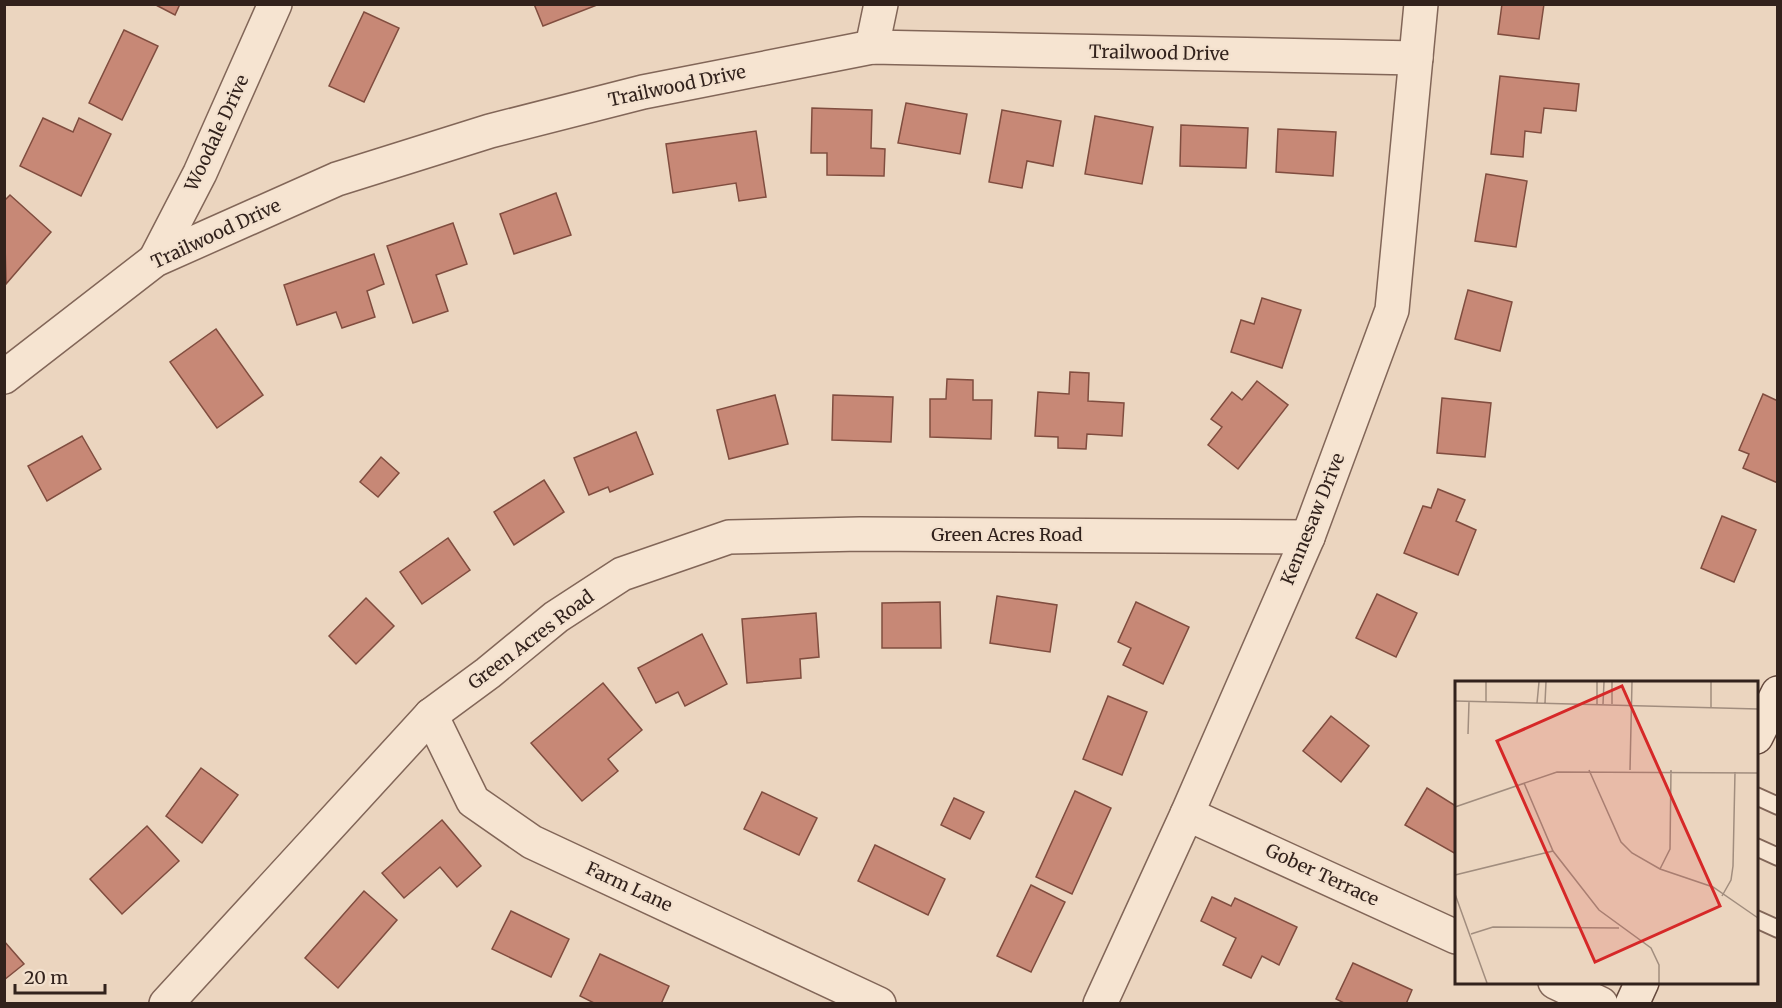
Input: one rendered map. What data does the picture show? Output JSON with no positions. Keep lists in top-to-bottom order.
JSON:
{
  "streets": {
    "street": [
      "Trailwood Drive",
      "Woodale Drive",
      "Kennesaw Drive",
      "Green Acres Road",
      "Gober Terrace",
      "Farm Lane"
    ]
  },
  "crossings": [
    ["Trailwood Drive", "Woodale Drive"],
    ["Trailwood Drive", "Kennesaw Drive"],
    ["Kennesaw Drive", "Green Acres Road"],
    ["Kennesaw Drive", "Gober Terrace"],
    ["Green Acres Road", "Farm Lane"]
  ],
  "scale_bar": "20 m"
}
